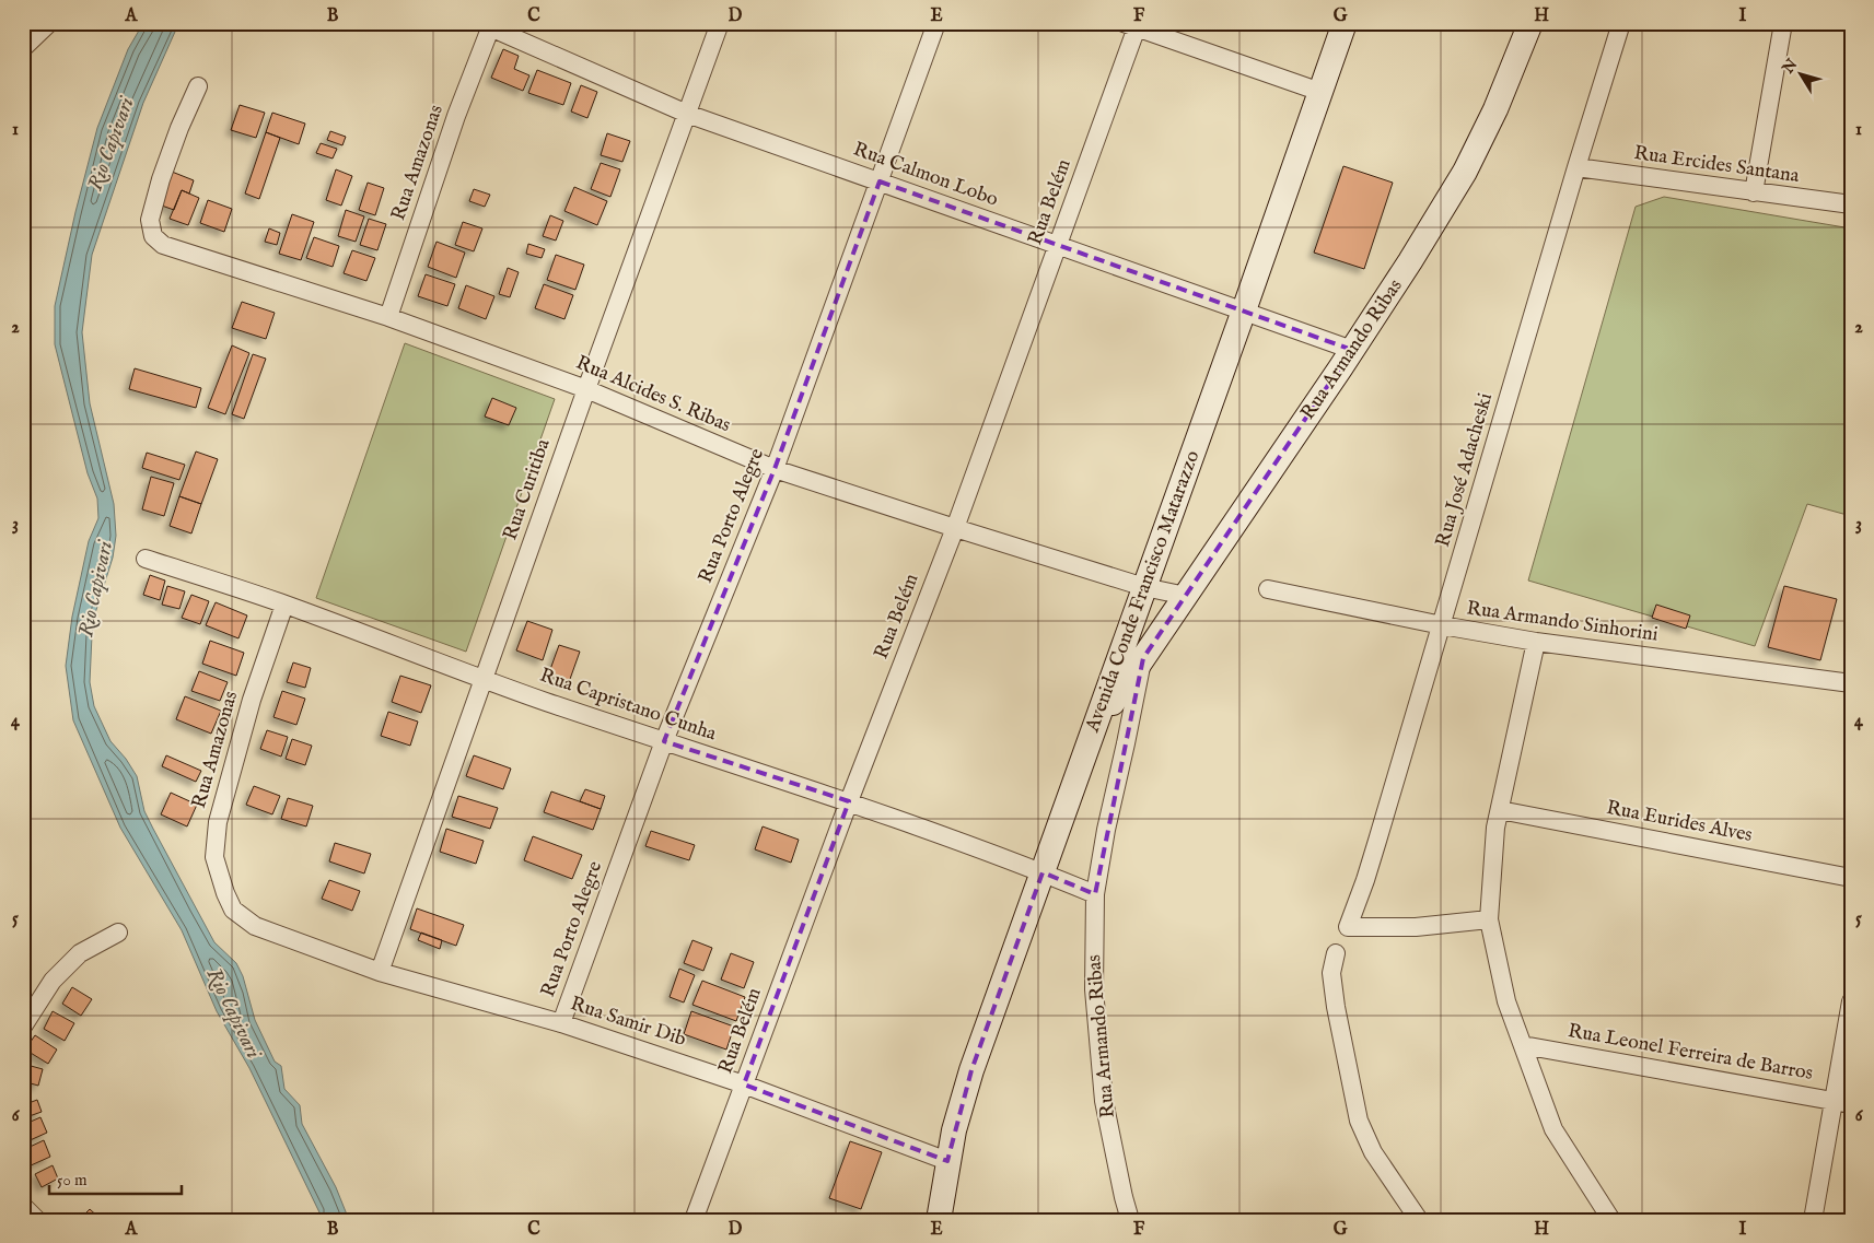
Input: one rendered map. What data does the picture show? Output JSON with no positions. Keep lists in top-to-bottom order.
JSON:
{
  "streets": {
    "street": [
      "Rua Amazonas",
      "Rua Ercides Santana",
      "Rua Calmon Lobo",
      "Rua Belém",
      "Rua Armando Ribas",
      "Rua Alcides S. Ribas",
      "Rua José Adacheski",
      "Rua Curitiba",
      "Rua Porto Alegre",
      "Avenida Conde Francisco Matarazzo",
      "Rua Armando Sinhorini",
      "Rua Capristano Cunha",
      "Rua Eurides Alves",
      "Rua Samir Dib",
      "Rua Leonel Ferreira de Barros"
    ]
  },
  "crossings": [
    ["Rua Amazonas", "Rua Calmon Lobo"],
    ["Rua Amazonas", "Rua Alcides S. Ribas"],
    ["Rua Amazonas", "Rua Capristano Cunha"],
    ["Rua Amazonas", "Rua Samir Dib"],
    ["Rua Ercides Santana", "Rua José Adacheski"],
    ["Rua Calmon Lobo", "Rua Belém"],
    ["Rua Calmon Lobo", "Rua Armando Ribas"],
    ["Rua Calmon Lobo", "Rua Curitiba"],
    ["Rua Calmon Lobo", "Rua Porto Alegre"],
    ["Rua Calmon Lobo", "Avenida Conde Francisco Matarazzo"],
    ["Rua Belém", "Rua Alcides S. Ribas"],
    ["Rua Belém", "Rua Capristano Cunha"],
    ["Rua Belém", "Rua Samir Dib"],
    ["Rua Armando Ribas", "Rua Alcides S. Ribas"],
    ["Rua Armando Ribas", "Avenida Conde Francisco Matarazzo"],
    ["Rua Armando Ribas", "Rua Capristano Cunha"],
    ["Rua Alcides S. Ribas", "Rua Curitiba"],
    ["Rua Alcides S. Ribas", "Rua Porto Alegre"],
    ["Rua Alcides S. Ribas", "Avenida Conde Francisco Matarazzo"],
    ["Rua José Adacheski", "Rua Armando Sinhorini"],
    ["Rua Curitiba", "Rua Capristano Cunha"],
    ["Rua Curitiba", "Rua Samir Dib"],
    ["Rua Porto Alegre", "Rua Capristano Cunha"],
    ["Rua Porto Alegre", "Rua Samir Dib"],
    ["Avenida Conde Francisco Matarazzo", "Rua Capristano Cunha"],
    ["Avenida Conde Francisco Matarazzo", "Rua Samir Dib"]
  ],
  "water": ["Rio Capivari"],
  "scale_bar": "50 m",
  "north": "top left",
  "grid": {
    "columns": [
      "A",
      "B",
      "C",
      "D",
      "E",
      "F",
      "G",
      "H",
      "I"
    ],
    "rows": [
      "1",
      "2",
      "3",
      "4",
      "5",
      "6"
    ]
  }
}
